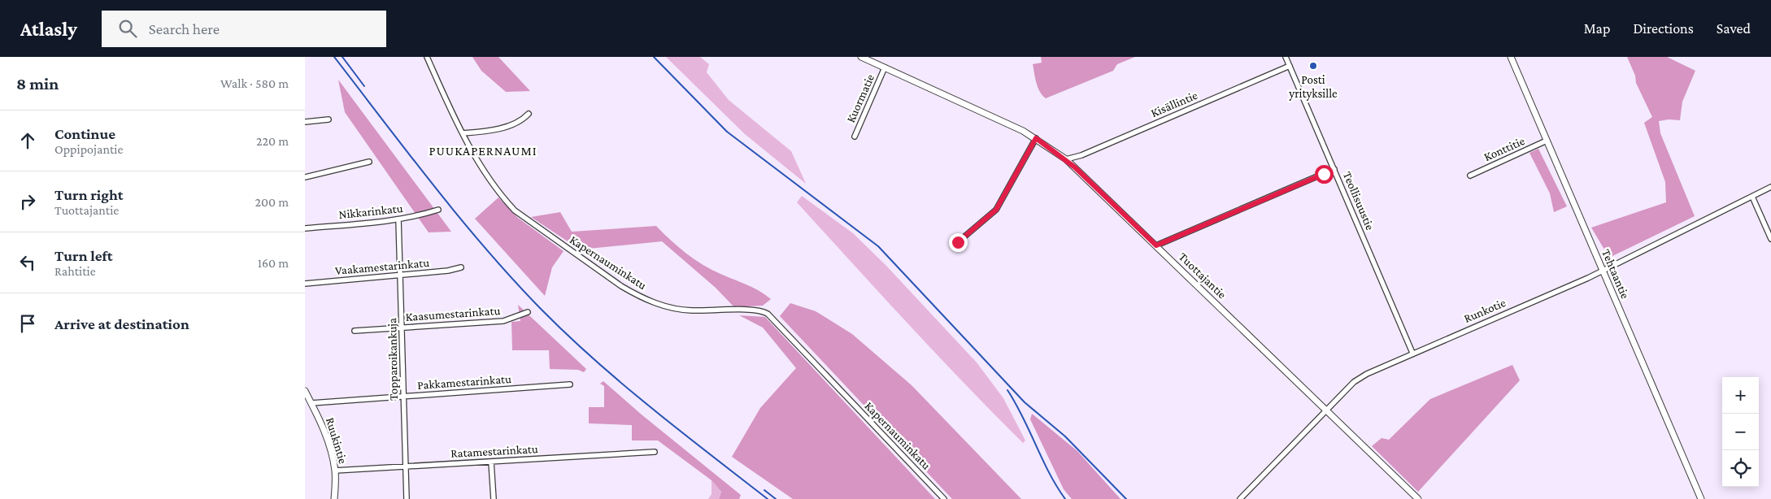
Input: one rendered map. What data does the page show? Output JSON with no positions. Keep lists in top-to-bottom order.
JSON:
{
  "streets": {
    "street": [
      "Kuormatie",
      "Kisällintie",
      "Konttitie",
      "Teollisuustie",
      "Nikkarinkatu",
      "Kapernauminkatu",
      "Vaakamestarinkatu",
      "Tehtaantie",
      "Tuottajantie",
      "Runkotie",
      "Kaasumestarinkatu",
      "Topparoikankuja",
      "Pakkamestarinkatu",
      "Ruukintie",
      "Ratamestarinkatu"
    ]
  },
  "crossings": [
    ["Kuormatie", "Tuottajantie"],
    ["Kisällintie", "Teollisuustie"],
    ["Kisällintie", "Tuottajantie"],
    ["Konttitie", "Tehtaantie"],
    ["Teollisuustie", "Runkotie"],
    ["Nikkarinkatu", "Topparoikankuja"],
    ["Vaakamestarinkatu", "Topparoikankuja"],
    ["Tehtaantie", "Runkotie"],
    ["Tuottajantie", "Runkotie"],
    ["Kaasumestarinkatu", "Topparoikankuja"],
    ["Topparoikankuja", "Pakkamestarinkatu"],
    ["Topparoikankuja", "Ratamestarinkatu"],
    ["Pakkamestarinkatu", "Ruukintie"],
    ["Ruukintie", "Ratamestarinkatu"]
  ],
  "districts": ["PUUKAPERNAUMI"],
  "places": ["Posti yrityksille"],
  "page": {
    "header": "Atlasly",
    "search": "Search here",
    "nav": ["Map", "Directions", "Saved"],
    "heading": ["8 min", "Walk · 580 m"],
    "list": [
      ["Continue", "Oppipojantie", "220 m"],
      ["Turn right", "Tuottajantie", "200 m"],
      ["Turn left", "Rahtitie", "160 m"],
      "Arrive at destination"
    ],
    "map_buttons": ["+", "−"]
  }
}
